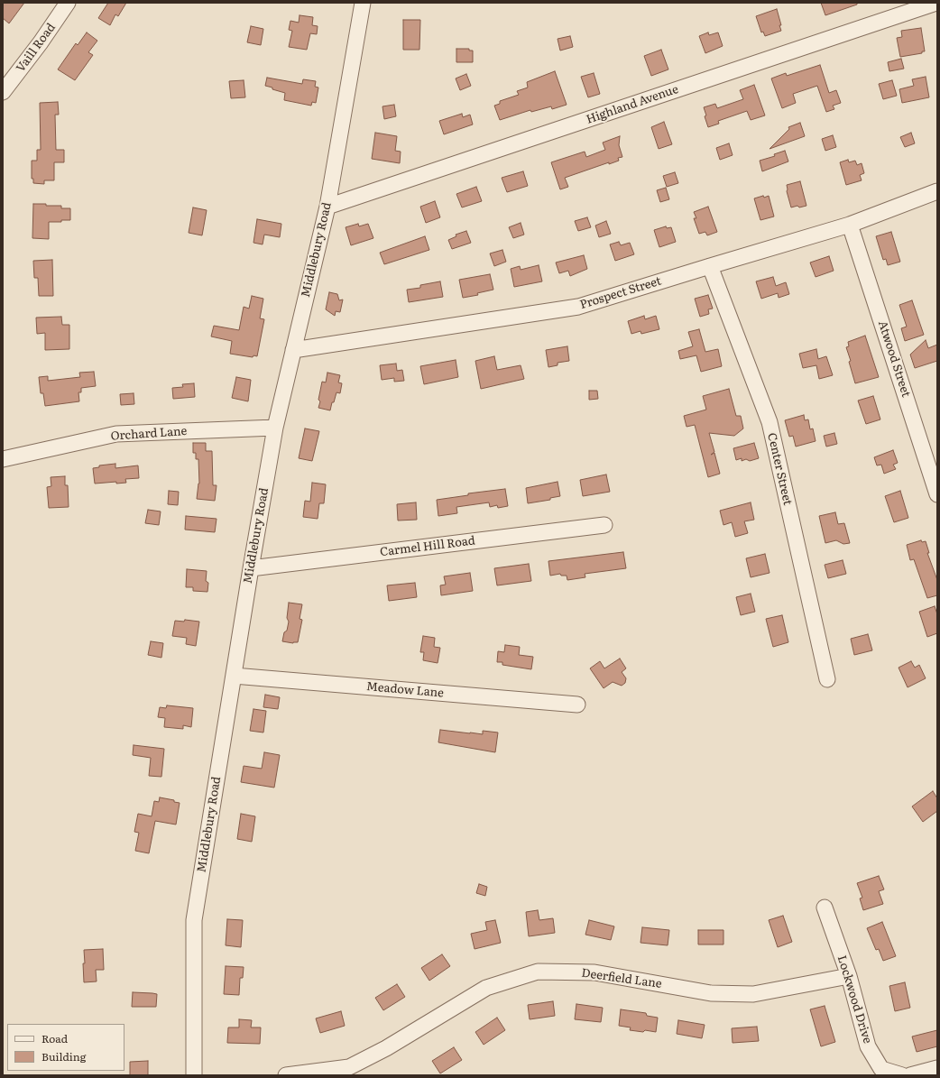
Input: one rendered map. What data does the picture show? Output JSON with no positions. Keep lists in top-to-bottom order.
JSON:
{
  "streets": {
    "street": [
      "Vaill Road",
      "Highland Avenue",
      "Middlebury Road",
      "Prospect Street",
      "Atwood Street",
      "Orchard Lane",
      "Center Street",
      "Carmel Hill Road",
      "Meadow Lane",
      "Deerfield Lane",
      "Lockwood Drive"
    ]
  },
  "crossings": [
    ["Highland Avenue", "Middlebury Road"],
    ["Middlebury Road", "Prospect Street"],
    ["Middlebury Road", "Orchard Lane"],
    ["Middlebury Road", "Carmel Hill Road"],
    ["Middlebury Road", "Meadow Lane"],
    ["Prospect Street", "Atwood Street"],
    ["Prospect Street", "Center Street"],
    ["Deerfield Lane", "Lockwood Drive"]
  ],
  "legend": ["Road", "Building"]
}
